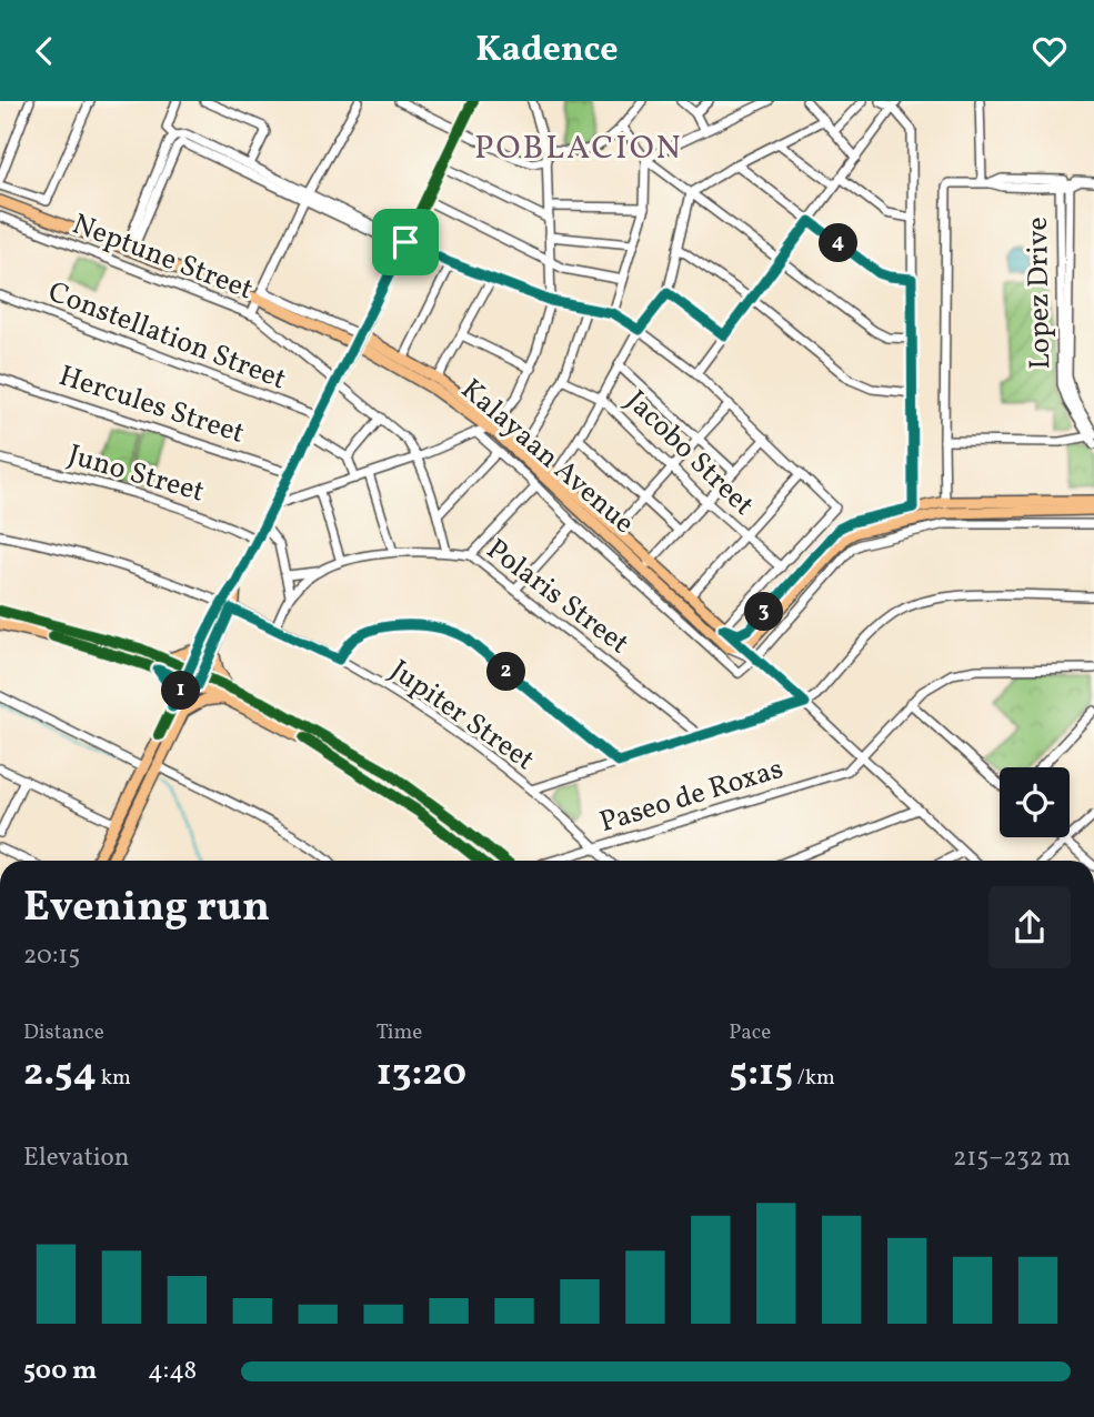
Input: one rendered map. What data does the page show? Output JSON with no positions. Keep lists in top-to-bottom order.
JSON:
{
  "streets": {
    "main road": ["Kalayaan Avenue"],
    "street": [
      "Neptune Street",
      "Lopez Drive",
      "Constellation Street",
      "Hercules Street",
      "Jacobo Street",
      "Juno Street",
      "Polaris Street",
      "Jupiter Street",
      "Paseo de Roxas"
    ]
  },
  "crossings": [
    ["Neptune Street", "Polaris Street"],
    ["Polaris Street", "Jupiter Street"],
    ["Jupiter Street", "Paseo de Roxas"]
  ],
  "districts": ["POBLACION"],
  "page": {
    "header": "Kadence",
    "pins": [
      "4",
      "3",
      "2",
      "1"
    ],
    "heading": ["Evening run", "20:15"],
    "stats": [
      ["Distance", "2.54 km"],
      ["Time", "13:20"],
      ["Pace", "5:15 /km"]
    ],
    "chart": ["Elevation", "215–232 m"],
    "list": [
      {
        "name": "500 m",
        "note": "4:48"
      }
    ]
  }
}
